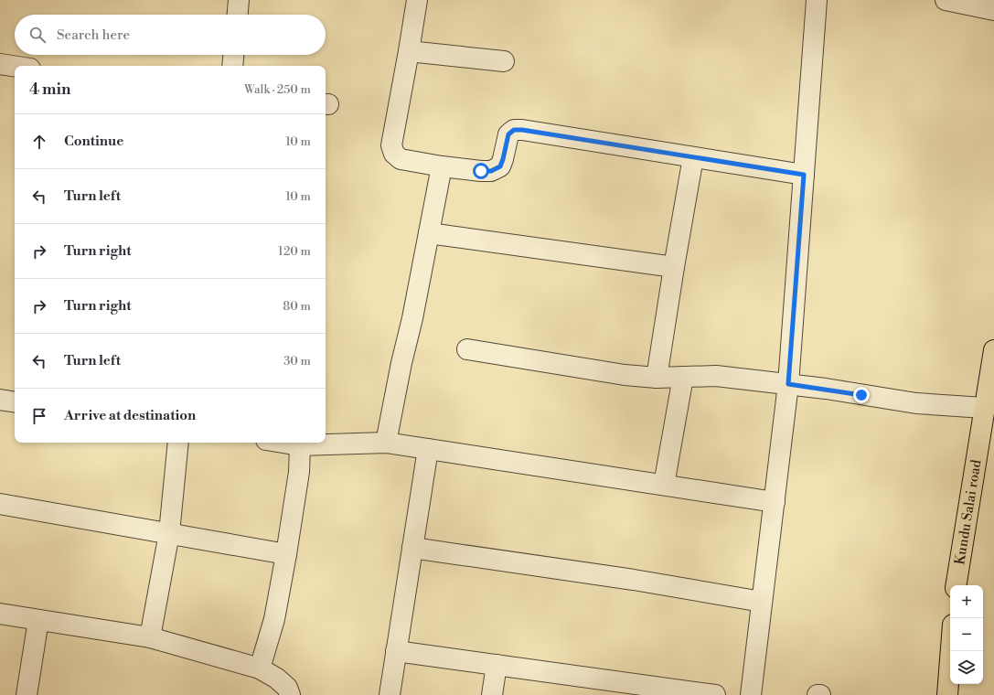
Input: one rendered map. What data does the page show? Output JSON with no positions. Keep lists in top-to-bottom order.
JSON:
{
  "streets": {
    "main road": ["Kundu Salai road"]
  },
  "page": {
    "search": "Search here",
    "heading": ["4 min", "Walk · 250 m"],
    "list": [
      ["Continue", "10 m"],
      ["Turn left", "10 m"],
      ["Turn right", "120 m"],
      ["Turn right", "80 m"],
      ["Turn left", "30 m"],
      "Arrive at destination"
    ],
    "map_buttons": ["+", "−"]
  }
}
